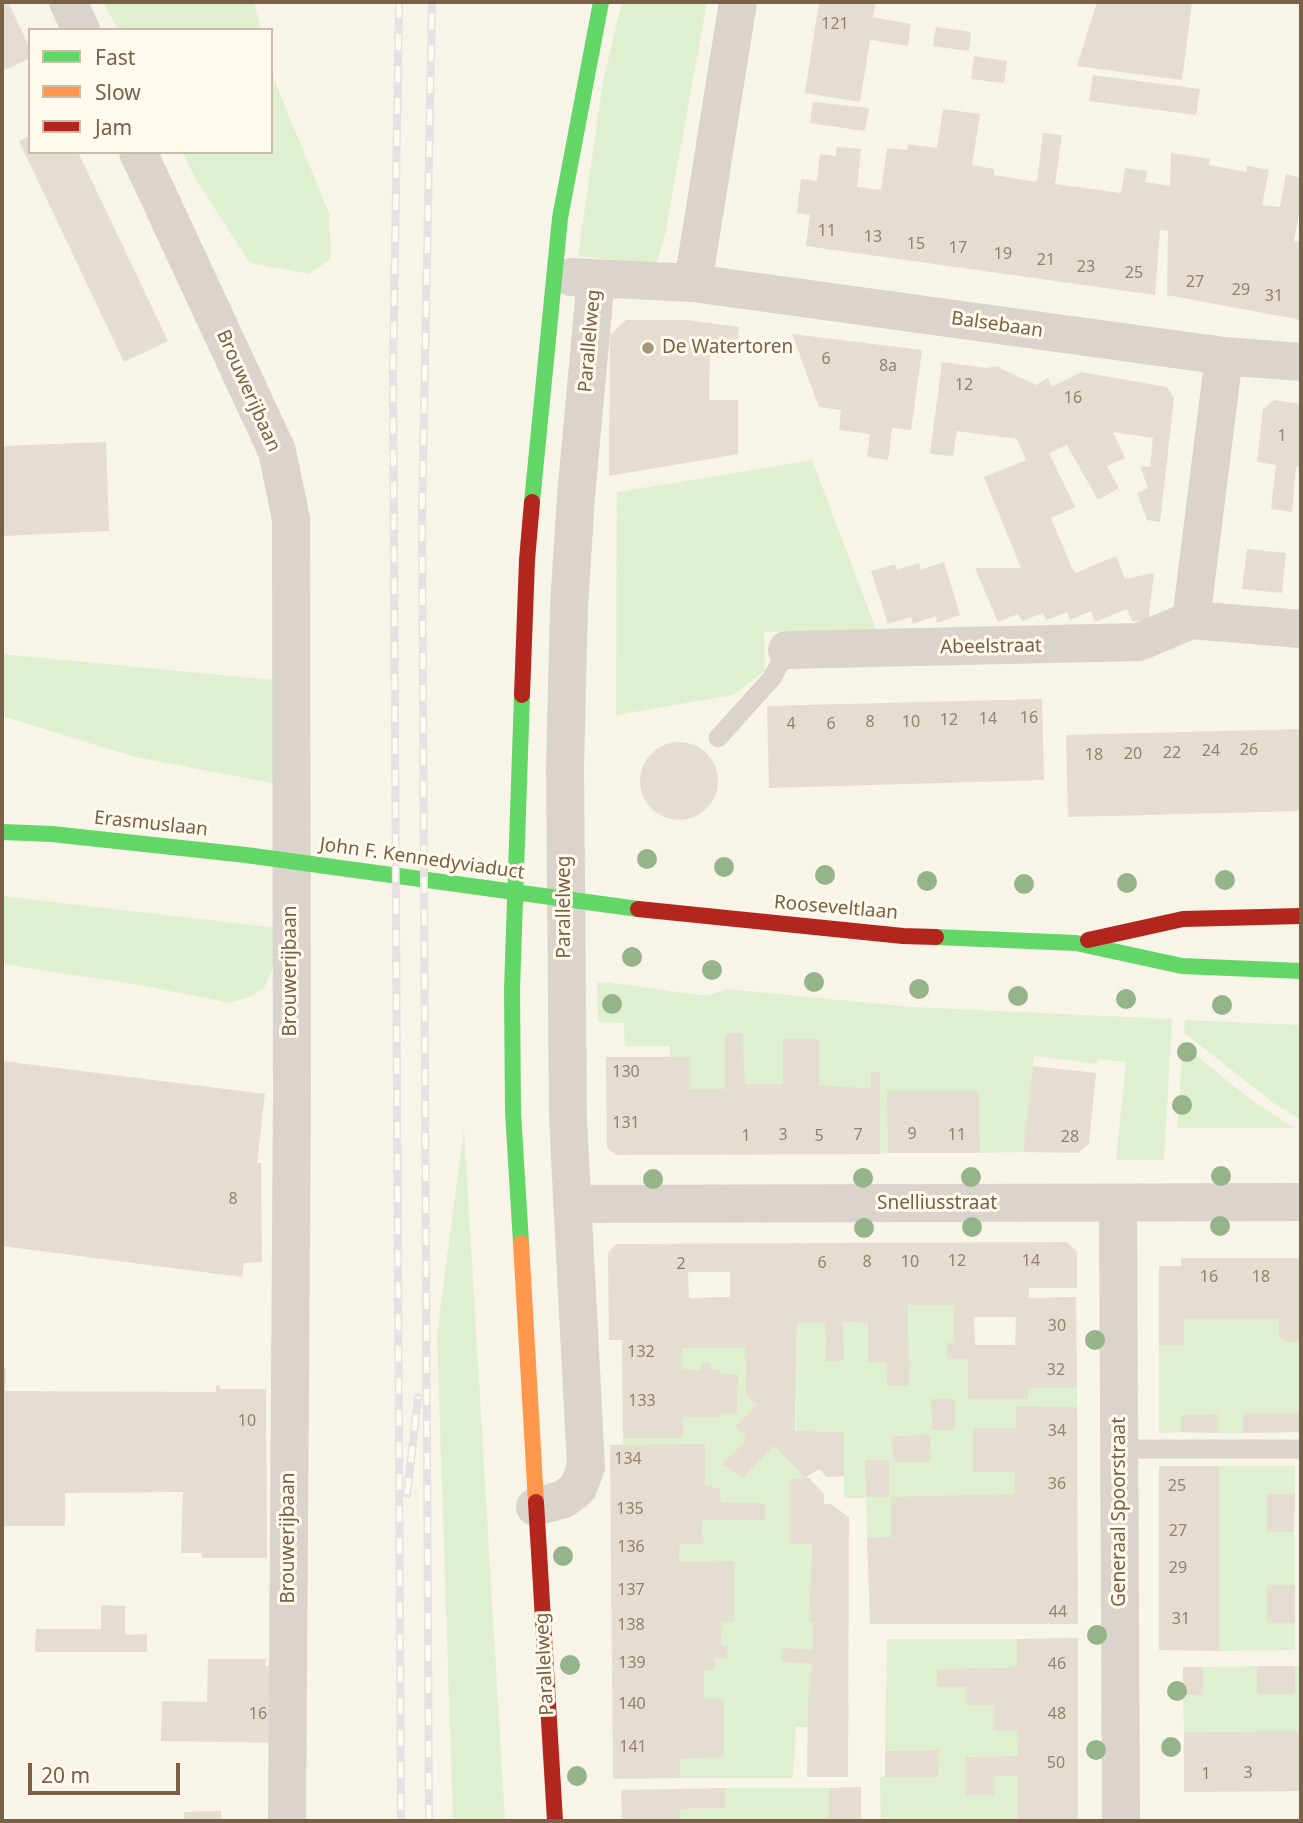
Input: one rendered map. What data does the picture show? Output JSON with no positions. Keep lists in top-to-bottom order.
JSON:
{
  "streets": {
    "street": [
      "Balsebaan",
      "Parallelweg",
      "Brouwerijbaan",
      "Abeelstraat",
      "Erasmuslaan",
      "John F. Kennedyviaduct",
      "Rooseveltlaan",
      "Snelliusstraat",
      "Generaal Spoorstraat"
    ]
  },
  "crossings": [
    ["Balsebaan", "Parallelweg"],
    ["Parallelweg", "Snelliusstraat"],
    ["Erasmuslaan", "John F. Kennedyviaduct"],
    ["John F. Kennedyviaduct", "Rooseveltlaan"],
    ["Snelliusstraat", "Generaal Spoorstraat"]
  ],
  "places": ["De Watertoren"],
  "house_numbers": [
    "121",
    "11",
    "13",
    "15",
    "17",
    "19",
    "21",
    "23",
    "25",
    "27",
    "29",
    "31",
    "6",
    "8a",
    "12",
    "16",
    "1",
    "16",
    "14",
    "12",
    "8",
    "10",
    "4",
    "6",
    "26",
    "24",
    "22",
    "20",
    "18",
    "130",
    "131",
    "9",
    "3",
    "7",
    "11",
    "1",
    "5",
    "28",
    "8",
    "12",
    "14",
    "8",
    "10",
    "6",
    "2",
    "16",
    "18",
    "30",
    "132",
    "32",
    "133",
    "10",
    "34",
    "134",
    "36",
    "25",
    "135",
    "27",
    "136",
    "29",
    "137",
    "44",
    "31",
    "138",
    "139",
    "46",
    "140",
    "16",
    "48",
    "141",
    "50",
    "3",
    "1"
  ],
  "legend": ["Fast", "Slow", "Jam"],
  "scale_bar": "20 m"
}
